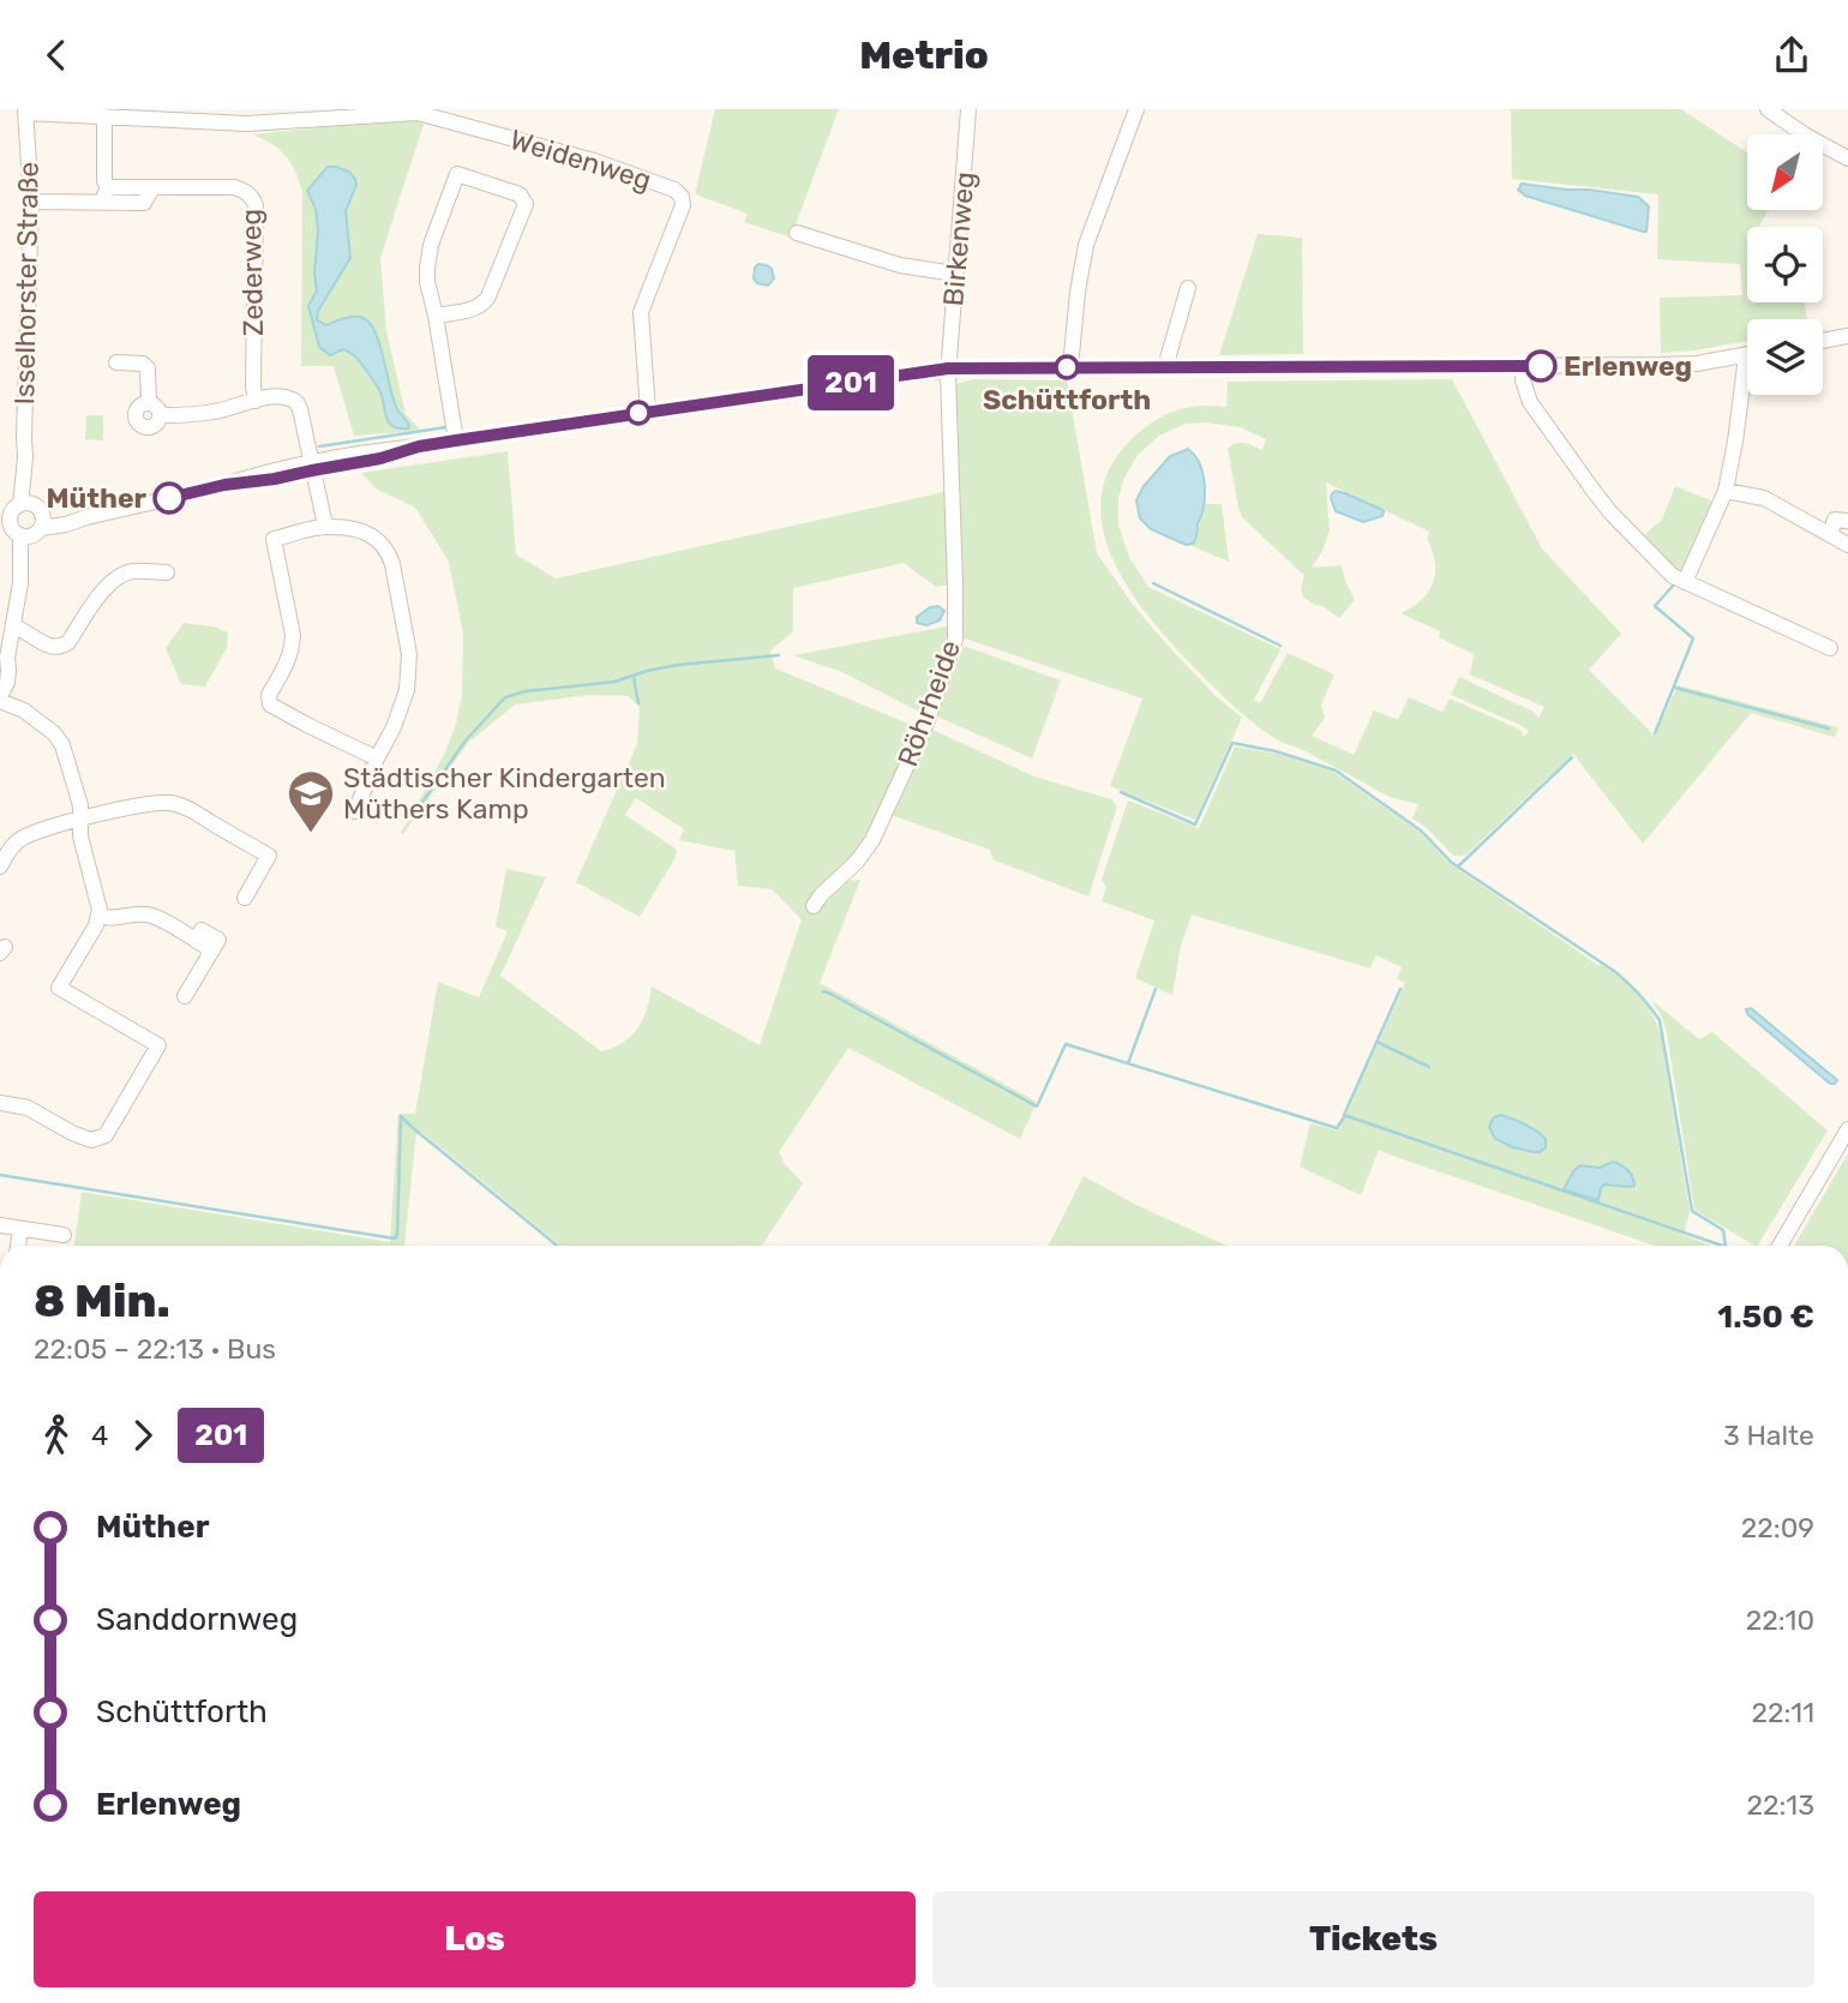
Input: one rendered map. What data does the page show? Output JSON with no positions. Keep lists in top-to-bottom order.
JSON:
{
  "streets": {
    "street": [
      "Weidenweg",
      "Birkenweg",
      "Zederweg",
      "Isselhorster Straße",
      "Röhrheide"
    ]
  },
  "crossings": [
    ["Weidenweg", "Isselhorster Straße"],
    ["Birkenweg", "Röhrheide"],
    ["Zederweg", "Isselhorster Straße"]
  ],
  "places": {
    "other": ["Erlenweg", "Schüttforth", "Müther"],
    "school or university": ["Städtischer Kindergarten Müthers Kamp"]
  },
  "lines": ["bus line 201"],
  "north": "bottom left",
  "page": {
    "header": "Metrio",
    "on_map": "201",
    "heading": ["8 Min.", "22:05 – 22:13 · Bus", "1.50 €"],
    "legs": ["4", "201", "3 Halte"],
    "list": [
      {
        "name": "Müther",
        "value": "22:09"
      },
      {
        "name": "Sanddornweg",
        "value": "22:10"
      },
      {
        "name": "Schüttforth",
        "value": "22:11"
      },
      {
        "name": "Erlenweg",
        "value": "22:13"
      }
    ],
    "buttons": ["Los", "Tickets"]
  }
}
